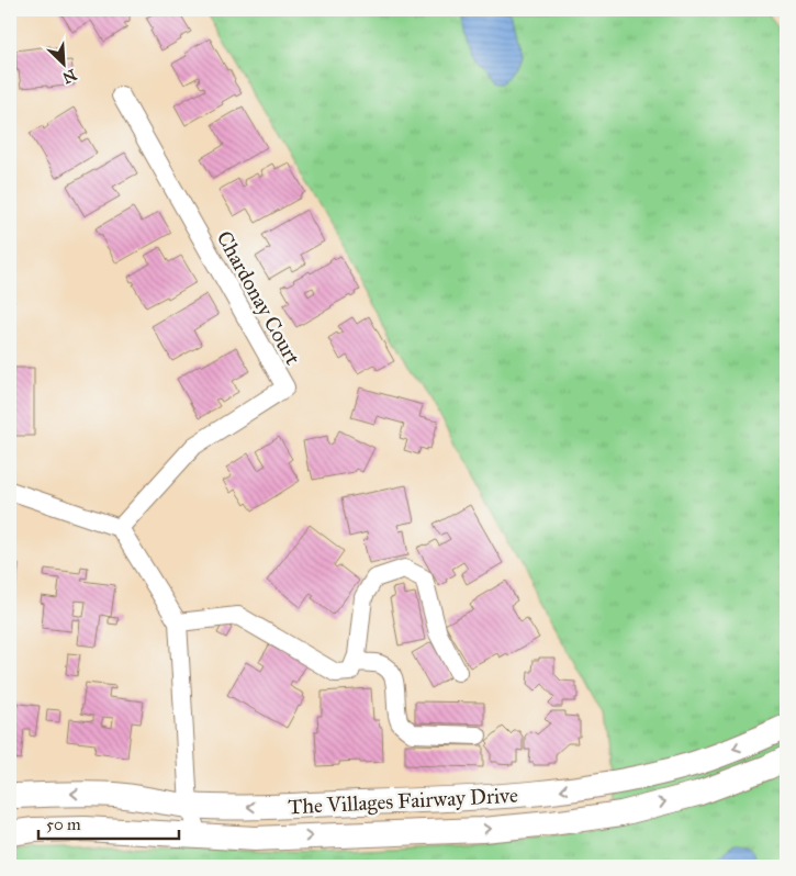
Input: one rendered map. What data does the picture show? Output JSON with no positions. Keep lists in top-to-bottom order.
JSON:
{
  "streets": {
    "street": ["Chardonay Court", "The Villages Fairway Drive"]
  },
  "scale_bar": "50 m",
  "north": "bottom right"
}
